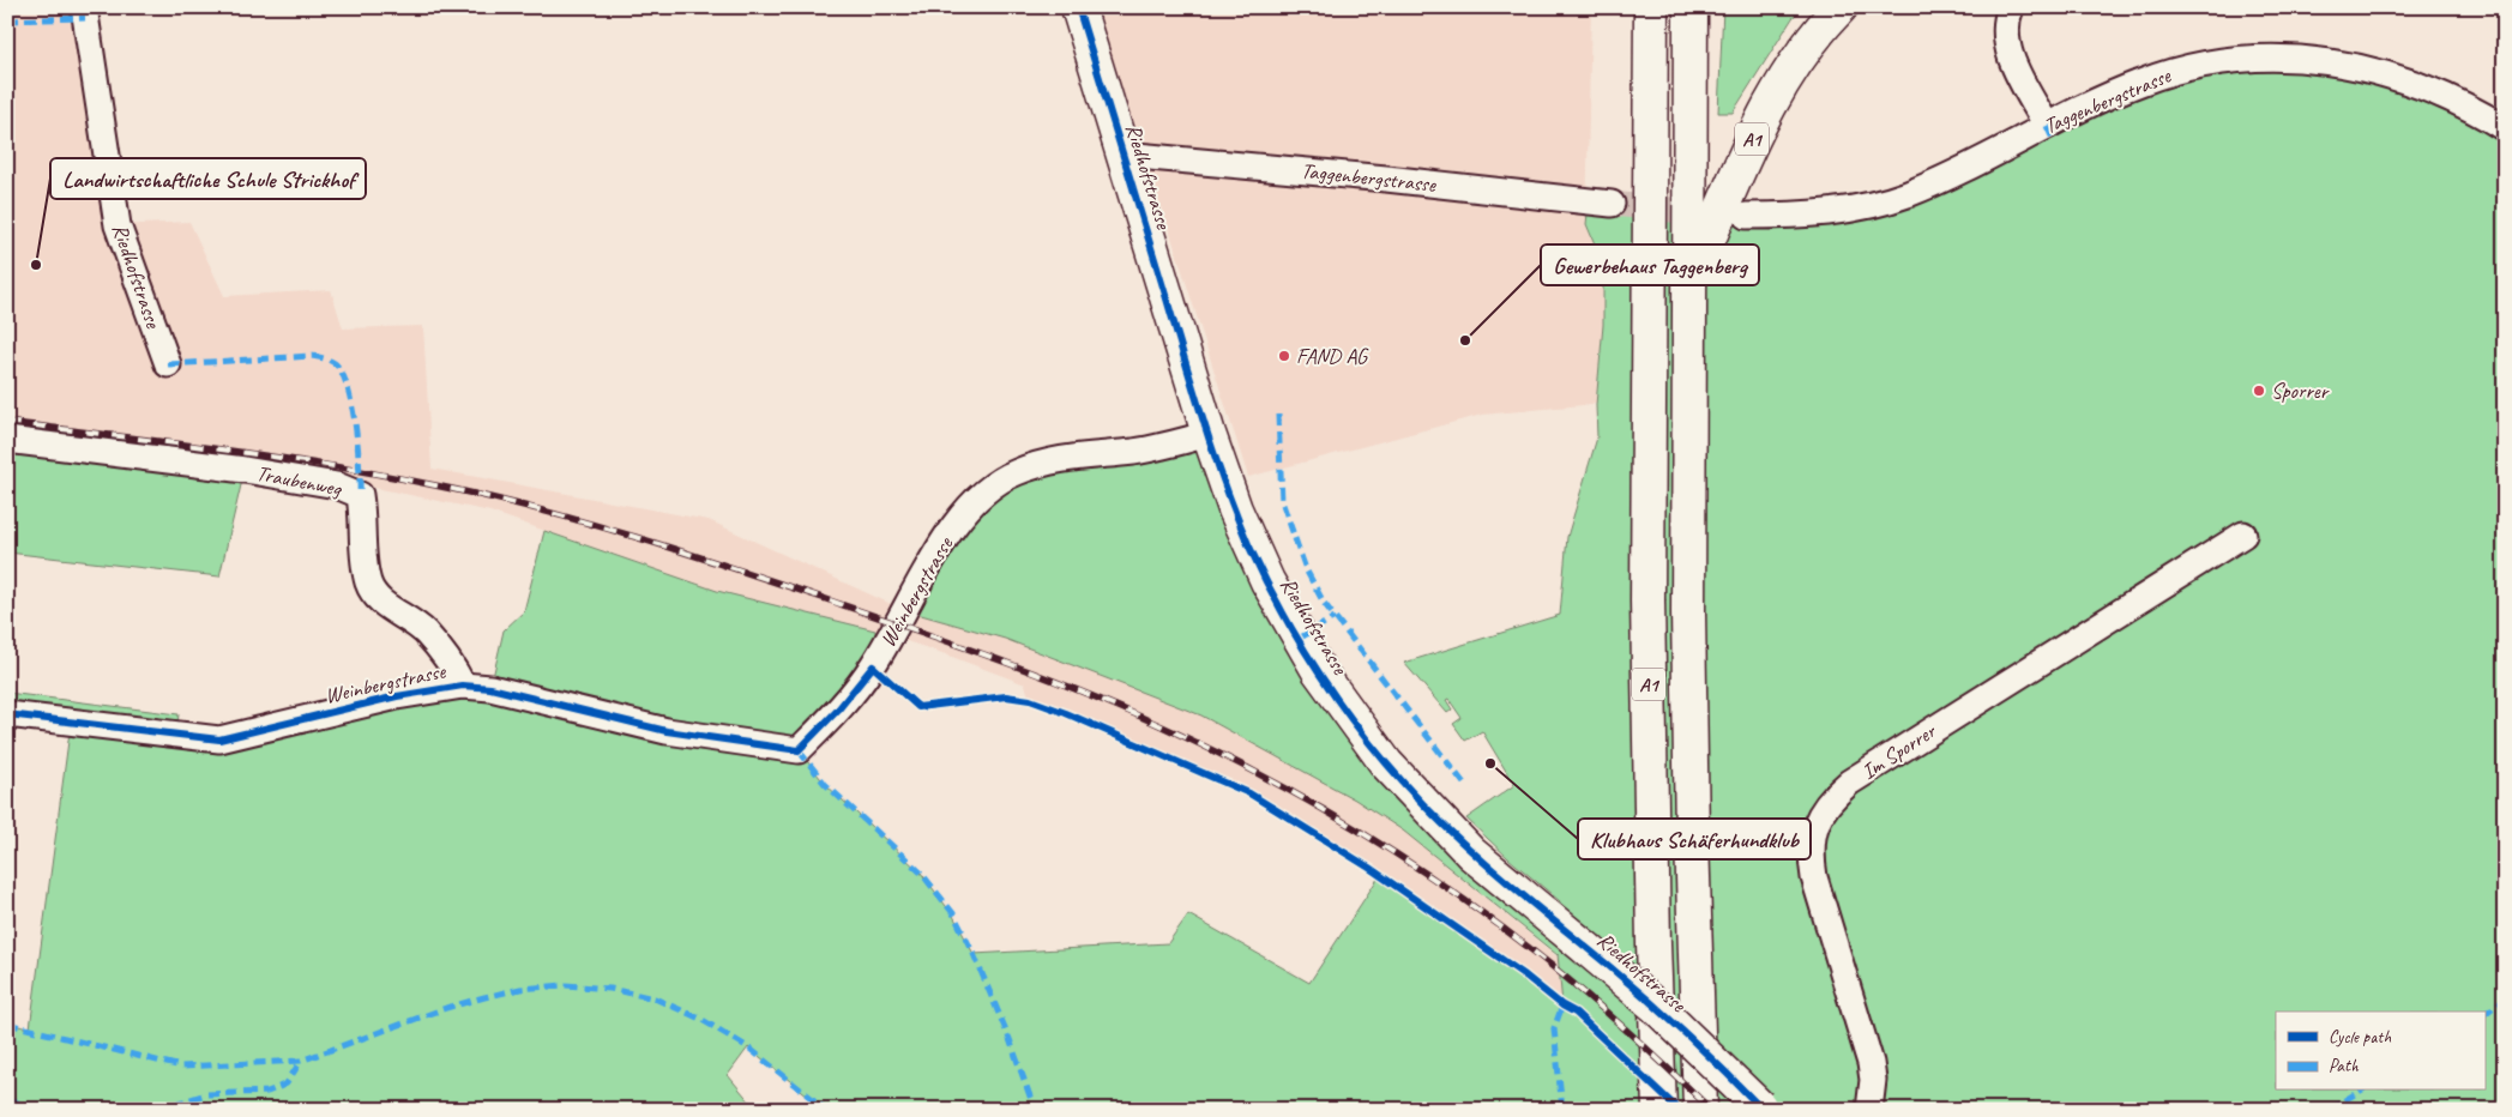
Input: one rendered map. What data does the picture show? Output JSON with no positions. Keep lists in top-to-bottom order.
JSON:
{
  "streets": {
    "main road": ["A1", "Riedhofstrasse"],
    "street": [
      "Taggenbergstrasse",
      "Traubenweg",
      "Weinbergstrasse",
      "Im Sporrer"
    ]
  },
  "crossings": [
    ["Taggenbergstrasse", "Riedhofstrasse"],
    ["Riedhofstrasse", "Weinbergstrasse"],
    ["Traubenweg", "Weinbergstrasse"]
  ],
  "places": [
    "Landwirtschaftliche Schule Strickhof",
    "Gewerbehaus Taggenberg",
    "FAND AG",
    "Sporrer",
    "Klubhaus Schäferhundklub"
  ],
  "legend": ["Cycle path", "Path"]
}
